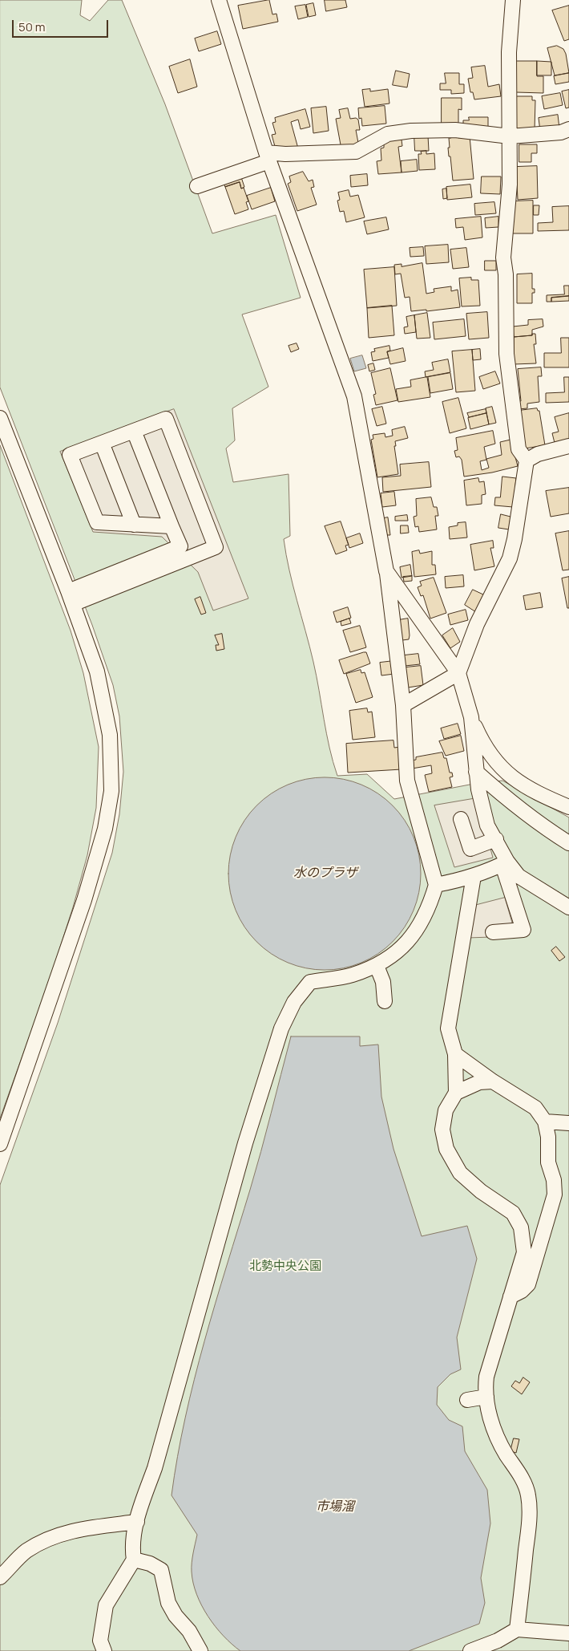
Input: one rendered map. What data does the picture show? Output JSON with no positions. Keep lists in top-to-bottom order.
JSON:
{
  "water": ["水のプラザ", "市場溜"],
  "parks": ["北勢中央公園"],
  "scale_bar": "50 m"
}
